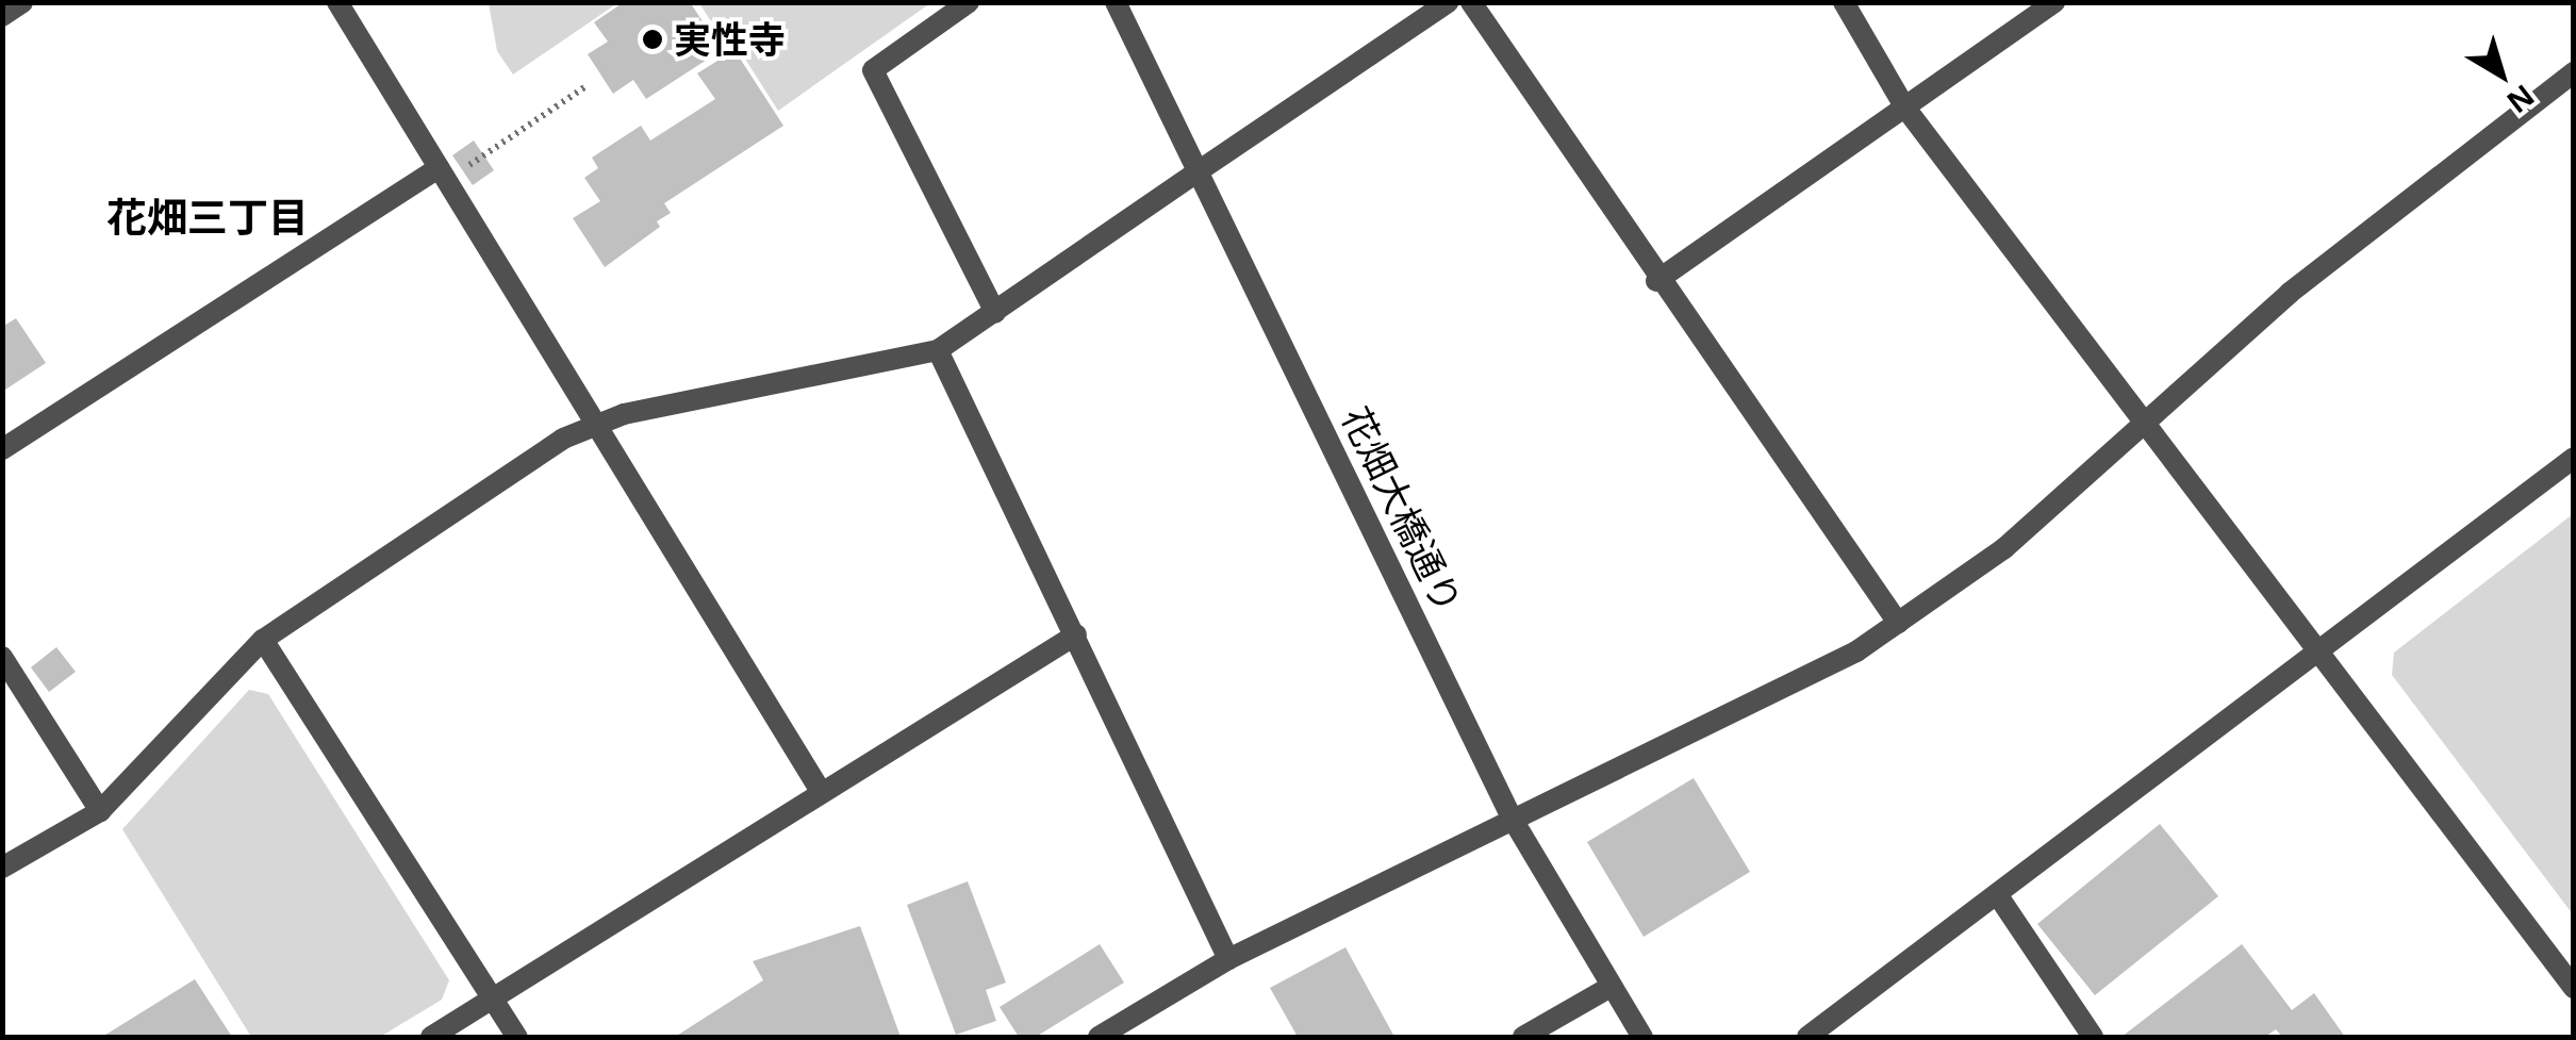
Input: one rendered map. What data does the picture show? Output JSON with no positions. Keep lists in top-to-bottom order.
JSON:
{
  "streets": {
    "street": ["花畑大橋通り"]
  },
  "districts": ["花畑三丁目"],
  "places": ["実性寺"],
  "north": "bottom right"
}
